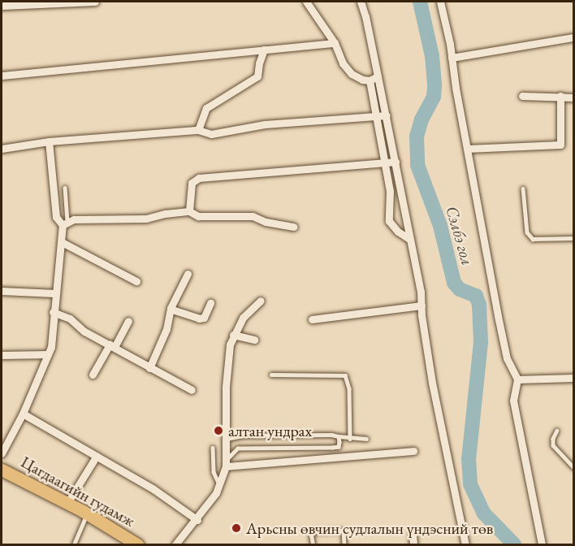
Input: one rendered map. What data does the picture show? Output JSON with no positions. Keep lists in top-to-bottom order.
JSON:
{
  "streets": {
    "main road": ["Цагдаагийн гудамж"]
  },
  "water": ["Сэлбэ гол"],
  "places": ["алтан ундрах", "Арьсны өвчин судлалын үндэсний төв"]
}
